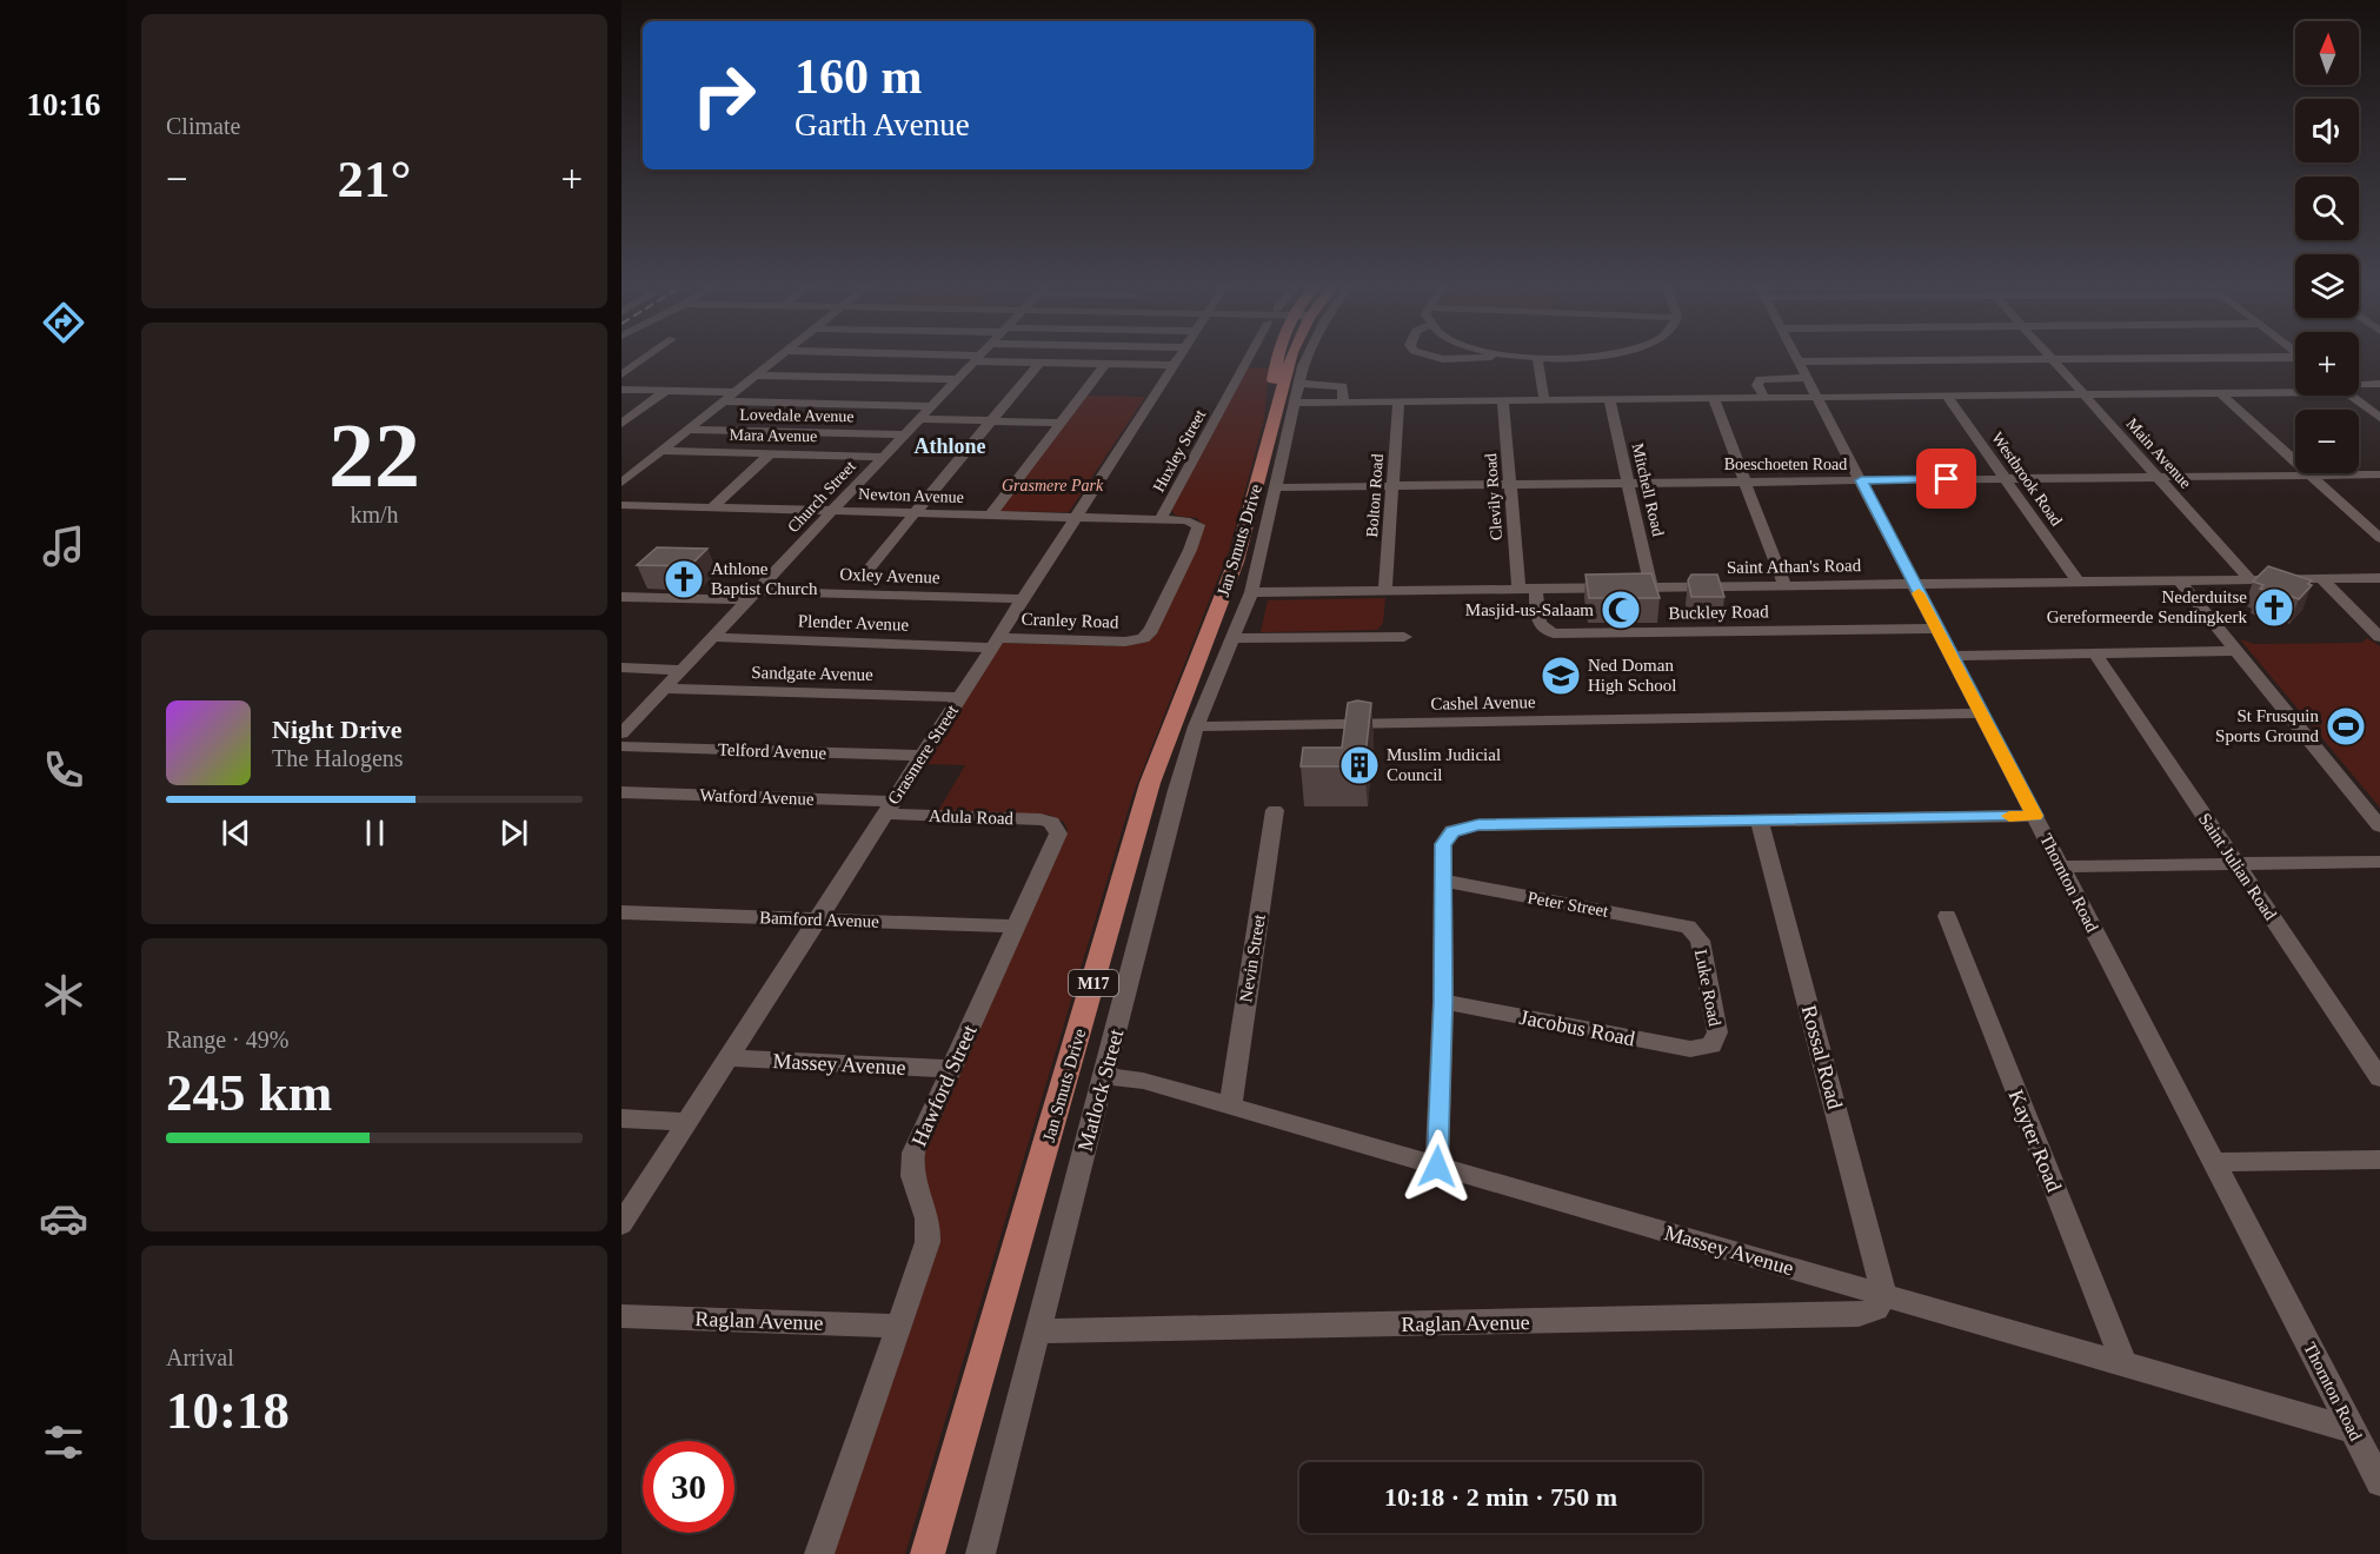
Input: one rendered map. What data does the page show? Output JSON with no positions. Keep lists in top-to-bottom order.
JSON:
{
  "streets": {
    "main road": ["Jan Smuts Drive", "M17"],
    "street": [
      "Lovedale Avenue",
      "Mara Avenue",
      "Huxley Street",
      "Main Avenue",
      "Boeschoeten Road",
      "Westbrook Road",
      "Mitchell Road",
      "Newton Avenue",
      "Bolton Road",
      "Church Street",
      "Clevily Road",
      "Saint Athan's Road",
      "Oxley Avenue",
      "Buckley Road",
      "Cranley Road",
      "Plender Avenue",
      "Sandgate Avenue",
      "Cashel Avenue",
      "Telford Avenue",
      "Grasmere Street",
      "Watford Avenue",
      "Adula Road",
      "Saint Julian Road",
      "Thornton Road",
      "Peter Street",
      "Bamford Avenue",
      "Nevin Street",
      "Luke Road",
      "Jacobus Road",
      "Rossal Road",
      "Massey Avenue",
      "Hawford Street",
      "Matlock Street",
      "Kayter Road",
      "Raglan Avenue"
    ]
  },
  "crossings": [
    ["Lovedale Avenue", "Church Street"],
    ["Mara Avenue", "Church Street"],
    ["Huxley Street", "Newton Avenue"],
    ["Main Avenue", "Boeschoeten Road"],
    ["Main Avenue", "Saint Athan's Road"],
    ["Boeschoeten Road", "Westbrook Road"],
    ["Boeschoeten Road", "Mitchell Road"],
    ["Boeschoeten Road", "Bolton Road"],
    ["Boeschoeten Road", "Clevily Road"],
    ["Boeschoeten Road", "Thornton Road"],
    ["Boeschoeten Road", "Matlock Street"],
    ["Westbrook Road", "Saint Athan's Road"],
    ["Mitchell Road", "Saint Athan's Road"],
    ["Newton Avenue", "Church Street"],
    ["Newton Avenue", "Cranley Road"],
    ["Newton Avenue", "Grasmere Street"],
    ["Bolton Road", "Saint Athan's Road"],
    ["Church Street", "Oxley Avenue"],
    ["Church Street", "Plender Avenue"],
    ["Church Street", "Sandgate Avenue"],
    ["Clevily Road", "Saint Athan's Road"],
    ["Saint Athan's Road", "Buckley Road"],
    ["Saint Athan's Road", "Thornton Road"],
    ["Saint Athan's Road", "Matlock Street"],
    ["Oxley Avenue", "Grasmere Street"],
    ["Buckley Road", "Thornton Road"],
    ["Cranley Road", "Plender Avenue"],
    ["Cranley Road", "Grasmere Street"],
    ["Plender Avenue", "Grasmere Street"],
    ["Sandgate Avenue", "Grasmere Street"],
    ["Cashel Avenue", "Thornton Road"],
    ["Cashel Avenue", "Matlock Street"],
    ["Telford Avenue", "Grasmere Street"],
    ["Grasmere Street", "Watford Avenue"],
    ["Grasmere Street", "Adula Road"],
    ["Grasmere Street", "Bamford Avenue"],
    ["Grasmere Street", "Massey Avenue"],
    ["Watford Avenue", "Adula Road"],
    ["Adula Road", "Hawford Street"],
    ["Thornton Road", "Massey Avenue"],
    ["Peter Street", "Luke Road"],
    ["Bamford Avenue", "Hawford Street"],
    ["Nevin Street", "Massey Avenue"],
    ["Luke Road", "Jacobus Road"],
    ["Rossal Road", "Massey Avenue"],
    ["Rossal Road", "Raglan Avenue"],
    ["Massey Avenue", "Hawford Street"],
    ["Massey Avenue", "Matlock Street"],
    ["Massey Avenue", "Kayter Road"],
    ["Massey Avenue", "Raglan Avenue"],
    ["Hawford Street", "Raglan Avenue"],
    ["Matlock Street", "Raglan Avenue"]
  ],
  "districts": ["Athlone"],
  "parks": ["Grasmere Park"],
  "places": {
    "church": ["Athlone Baptist Church", "Nederduitse Gereformeerde Sendingkerk"],
    "mosque": ["Masjid-us-Salaam"],
    "school or university": ["Ned Doman High School"],
    "sports": ["St Frusquin Sports Ground"],
    "building": ["Muslim Judicial Council"]
  },
  "north": "top",
  "page": {
    "tabs": "10:16",
    "tile": [
      "Climate",
      ["22", "km/h"],
      ["Range · 49%", "245 km"],
      ["Arrival", "10:18"]
    ],
    "map_buttons": ["+", "−"],
    "turn": ["160 m", "Garth Avenue"],
    "heat": ["−", "21°", "+"],
    "song": ["Night Drive", "The Halogens"],
    "limit": "30",
    "trip": "10:18 · 2 min · 750 m"
  }
}
